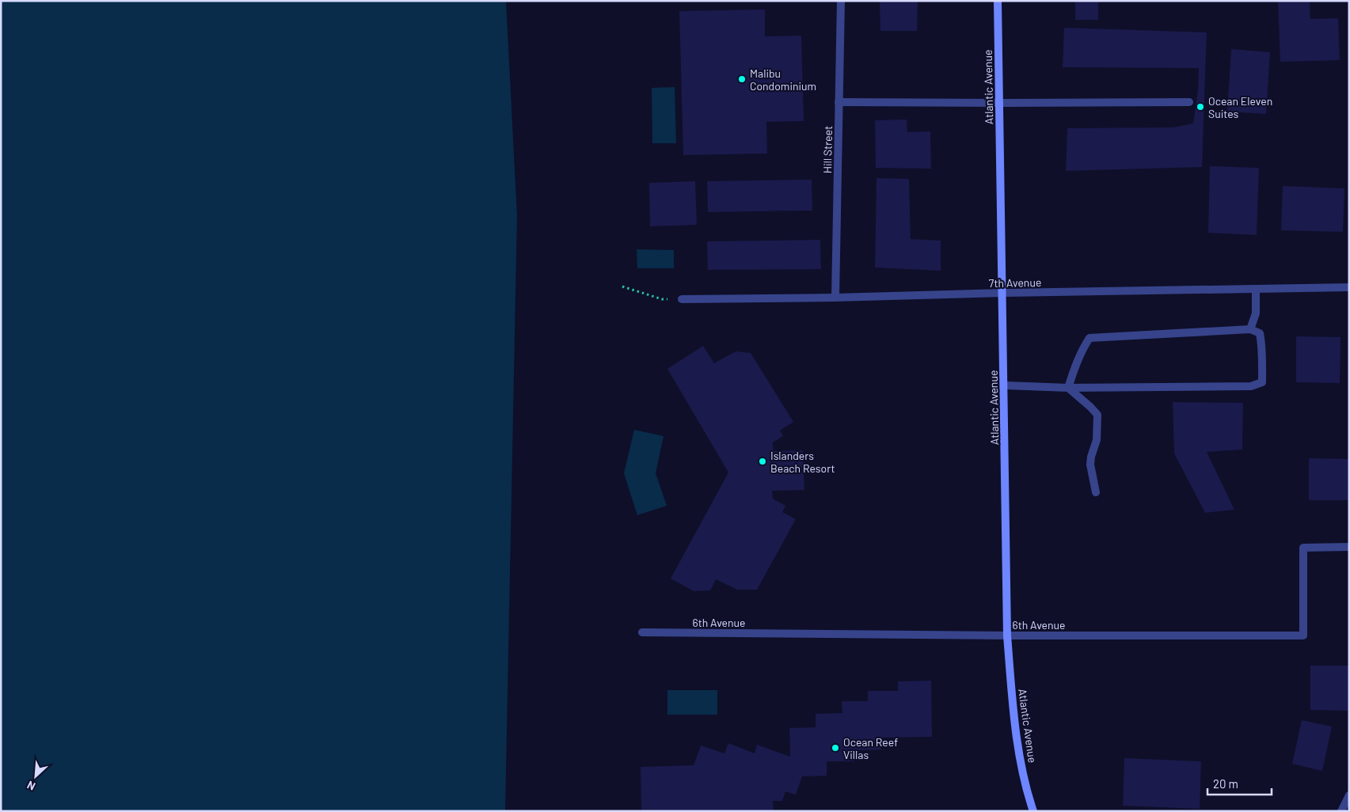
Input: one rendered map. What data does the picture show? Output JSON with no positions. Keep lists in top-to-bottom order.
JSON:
{
  "streets": {
    "main road": ["Atlantic Avenue"],
    "street": ["Hill Street", "7th Avenue", "6th Avenue"]
  },
  "crossings": [
    ["Atlantic Avenue", "7th Avenue"],
    ["Atlantic Avenue", "6th Avenue"],
    ["Hill Street", "7th Avenue"]
  ],
  "places": [
    "Malibu Condominium",
    "Ocean Eleven Suites",
    "Islanders Beach Resort",
    "Ocean Reef Villas"
  ],
  "scale_bar": "20 m",
  "north": "bottom left"
}
